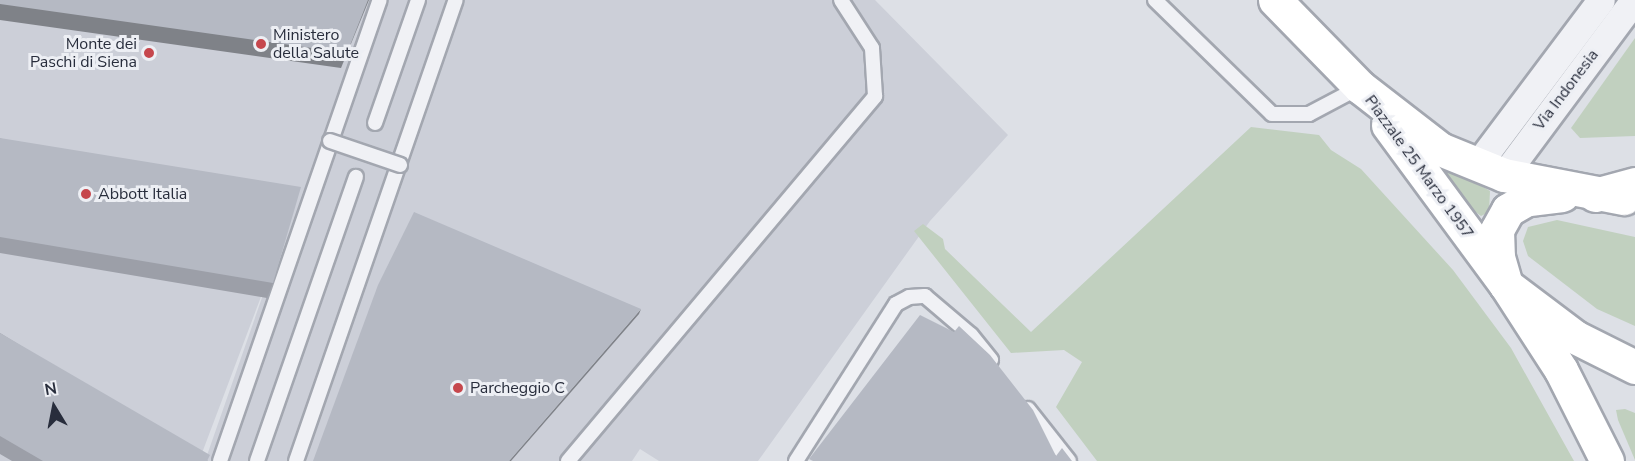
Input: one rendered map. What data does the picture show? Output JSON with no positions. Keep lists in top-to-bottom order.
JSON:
{
  "streets": {
    "main road": ["Piazzale 25 Marzo 1957"],
    "street": ["Via Indonesia"]
  },
  "crossings": [
    ["Via Indonesia", "Piazzale 25 Marzo 1957"]
  ],
  "places": [
    "Ministero della Salute",
    "Monte dei Paschi di Siena",
    "Abbott Italia",
    "Parcheggio C"
  ],
  "north": "top"
}
